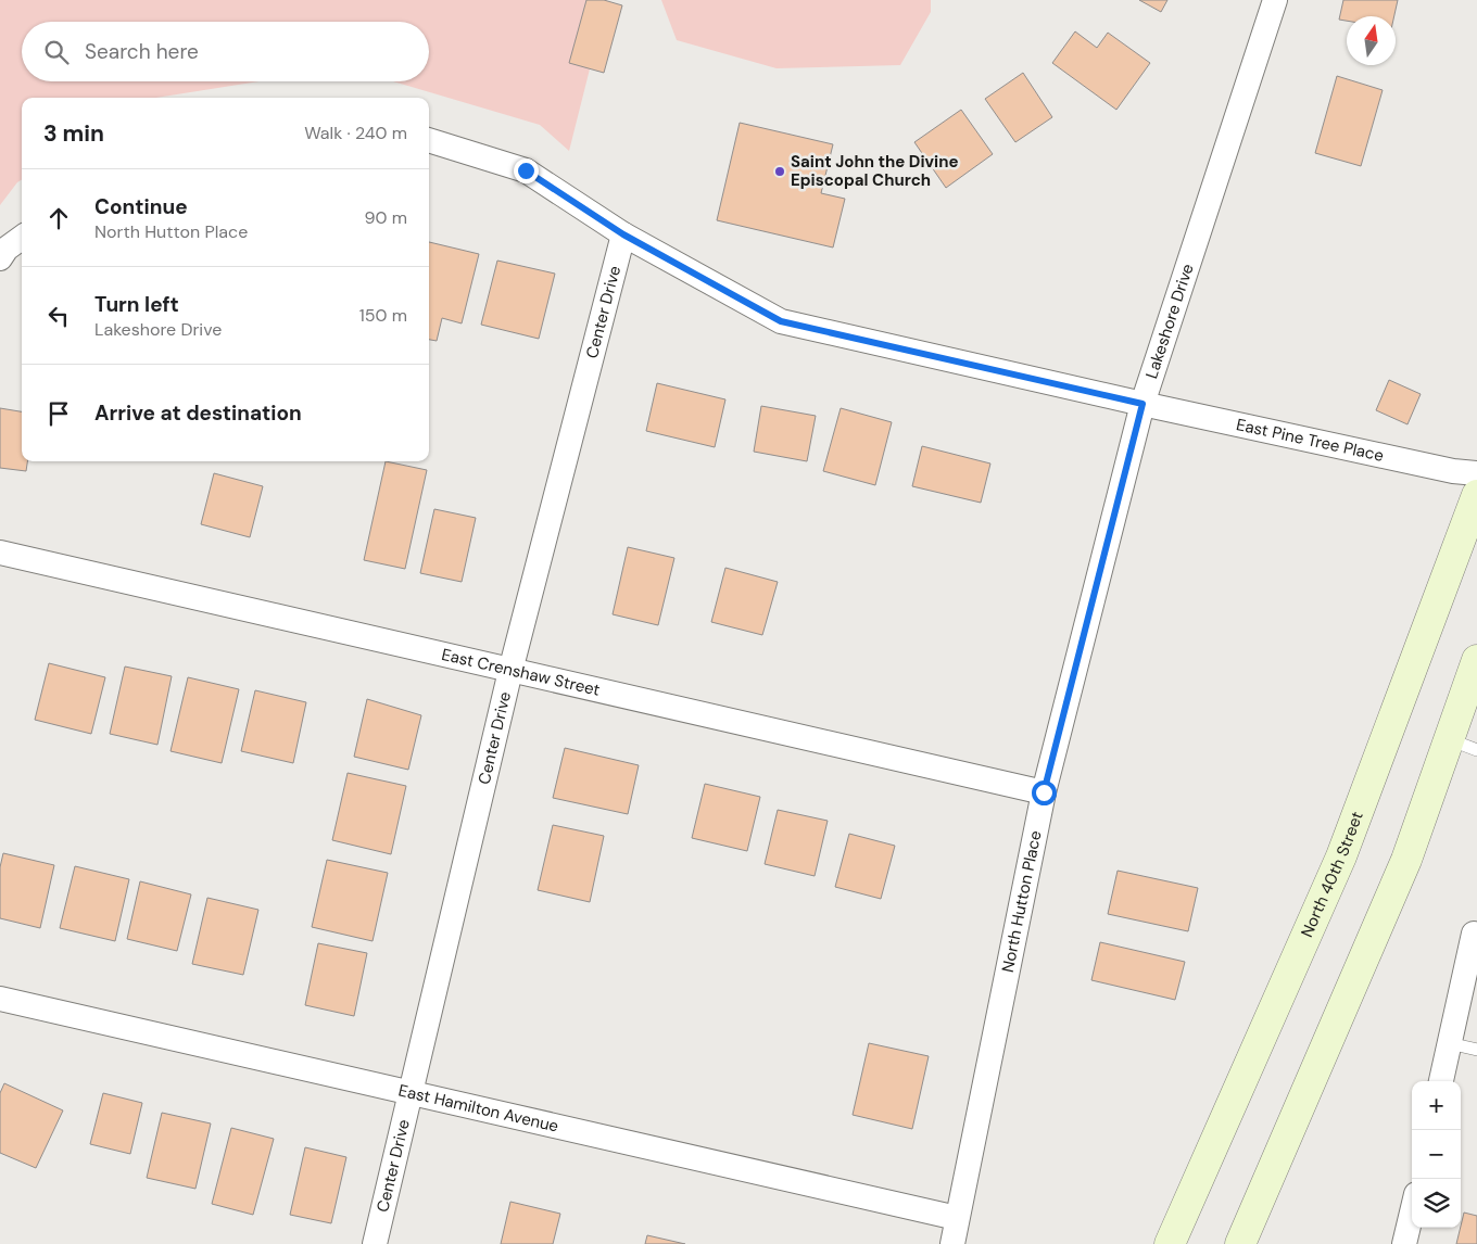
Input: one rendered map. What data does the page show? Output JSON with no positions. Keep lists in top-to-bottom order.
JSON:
{
  "streets": {
    "main road": ["North 40th Street"],
    "street": [
      "Center Drive",
      "Lakeshore Drive",
      "East Pine Tree Place",
      "East Crenshaw Street",
      "North Hutton Place",
      "East Hamilton Avenue"
    ]
  },
  "crossings": [
    ["Center Drive", "East Crenshaw Street"],
    ["Center Drive", "East Hamilton Avenue"],
    ["Lakeshore Drive", "East Pine Tree Place"],
    ["Lakeshore Drive", "North Hutton Place"],
    ["East Pine Tree Place", "North Hutton Place"],
    ["East Crenshaw Street", "North Hutton Place"],
    ["North Hutton Place", "East Hamilton Avenue"]
  ],
  "places": ["Saint John the Divine Episcopal Church"],
  "north": "top",
  "page": {
    "search": "Search here",
    "heading": ["3 min", "Walk · 240 m"],
    "list": [
      ["Continue", "North Hutton Place", "90 m"],
      ["Turn left", "Lakeshore Drive", "150 m"],
      "Arrive at destination"
    ],
    "map_buttons": ["+", "−"]
  }
}
